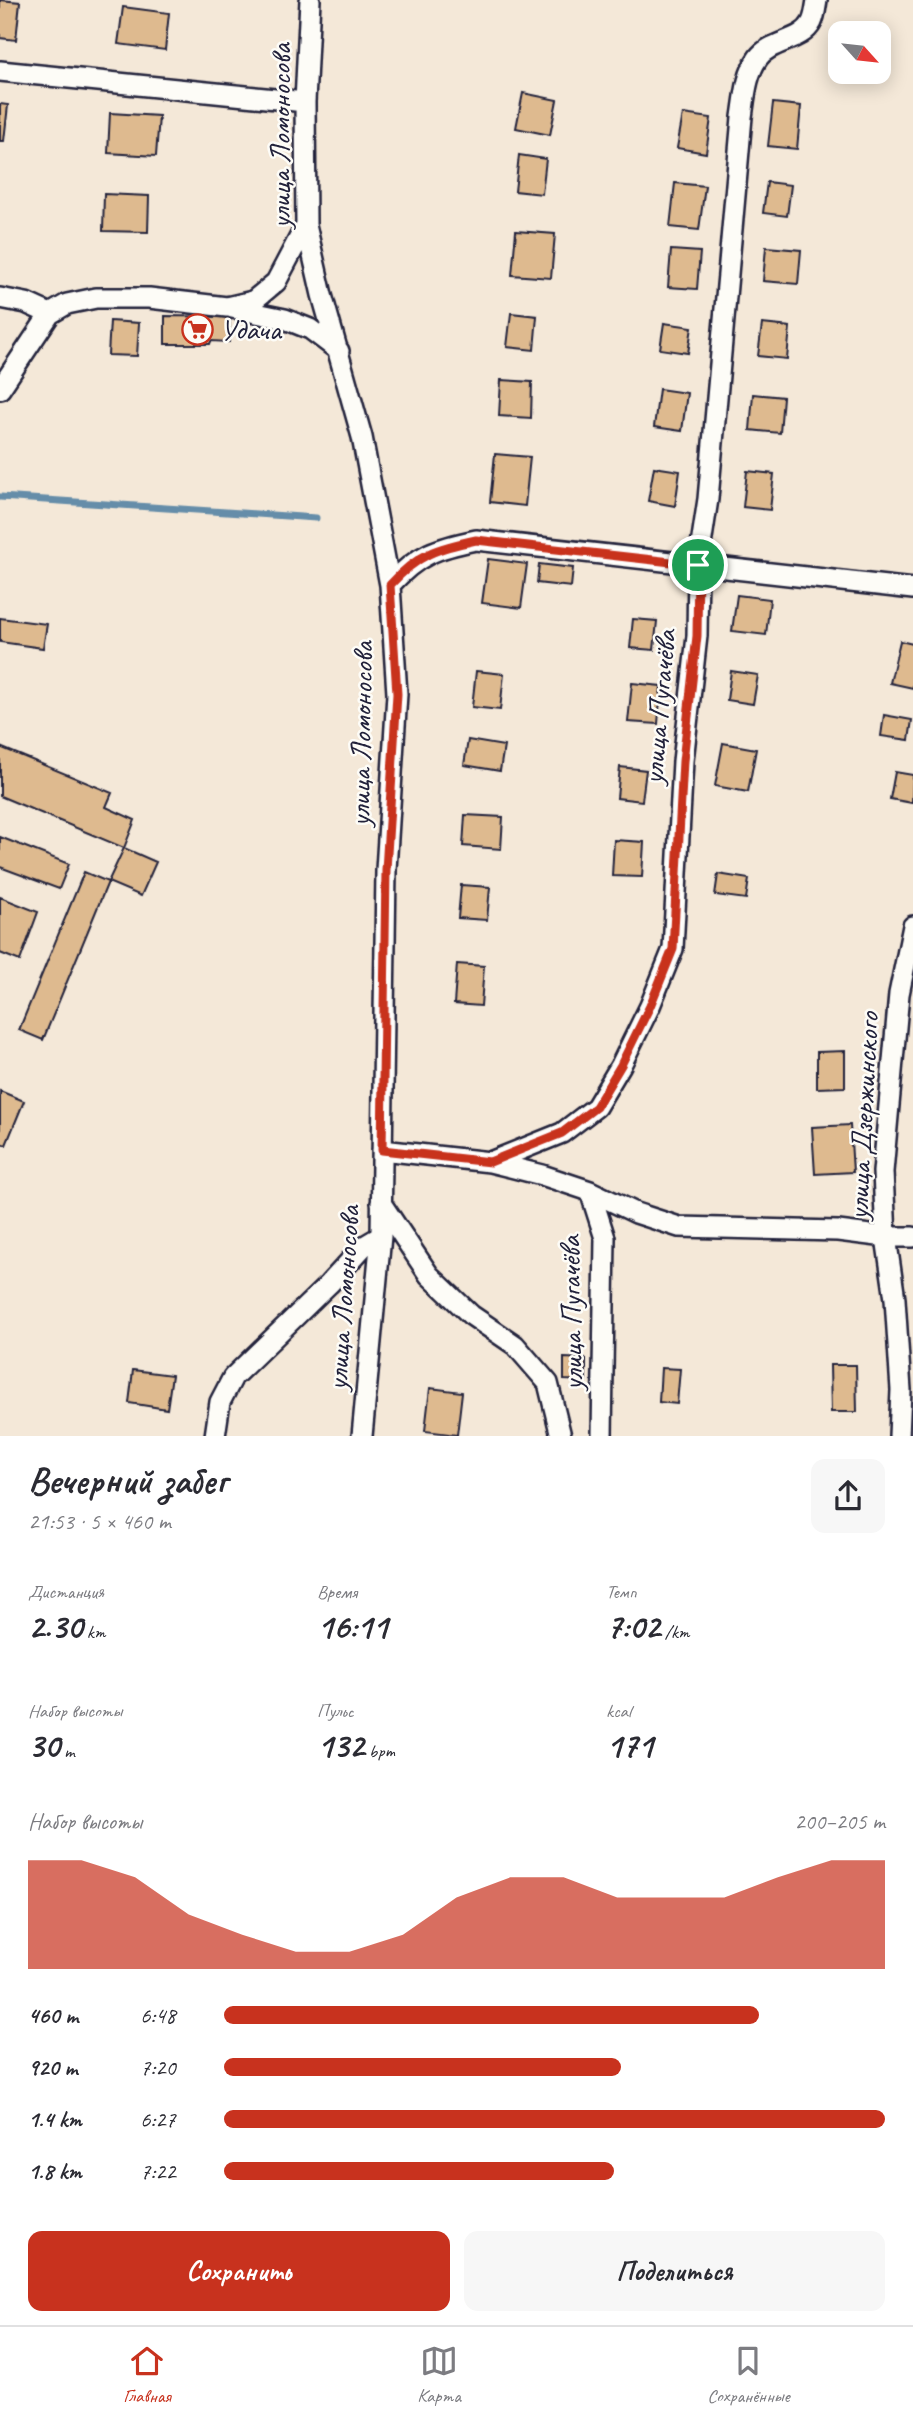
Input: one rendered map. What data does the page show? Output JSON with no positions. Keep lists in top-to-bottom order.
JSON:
{
  "streets": {
    "street": ["улица Ломоносова", "улица Пугачёва", "улица Дзержинского"]
  },
  "places": {
    "supermarket": ["Удача"]
  },
  "north": "bottom right",
  "page": {
    "heading": ["Вечерний забег", "21:53 · 5 × 460 m"],
    "stats": [
      ["Дистанция", "2.30 km"],
      ["Время", "16:11"],
      ["Темп", "7:02 /km"],
      ["Набор высоты", "30 m"],
      ["Пульс", "132 bpm"],
      ["kcal", "171"]
    ],
    "chart": ["Набор высоты", "200–205 m"],
    "list": [
      {
        "name": "460 m",
        "note": "6:48"
      },
      {
        "name": "920 m",
        "note": "7:20"
      },
      {
        "name": "1.4 km",
        "note": "6:27"
      },
      {
        "name": "1.8 km",
        "note": "7:22"
      }
    ],
    "buttons": ["Сохранить", "Поделиться"],
    "tabs": ["Главная", "Карта", "Сохранённые"]
  }
}
